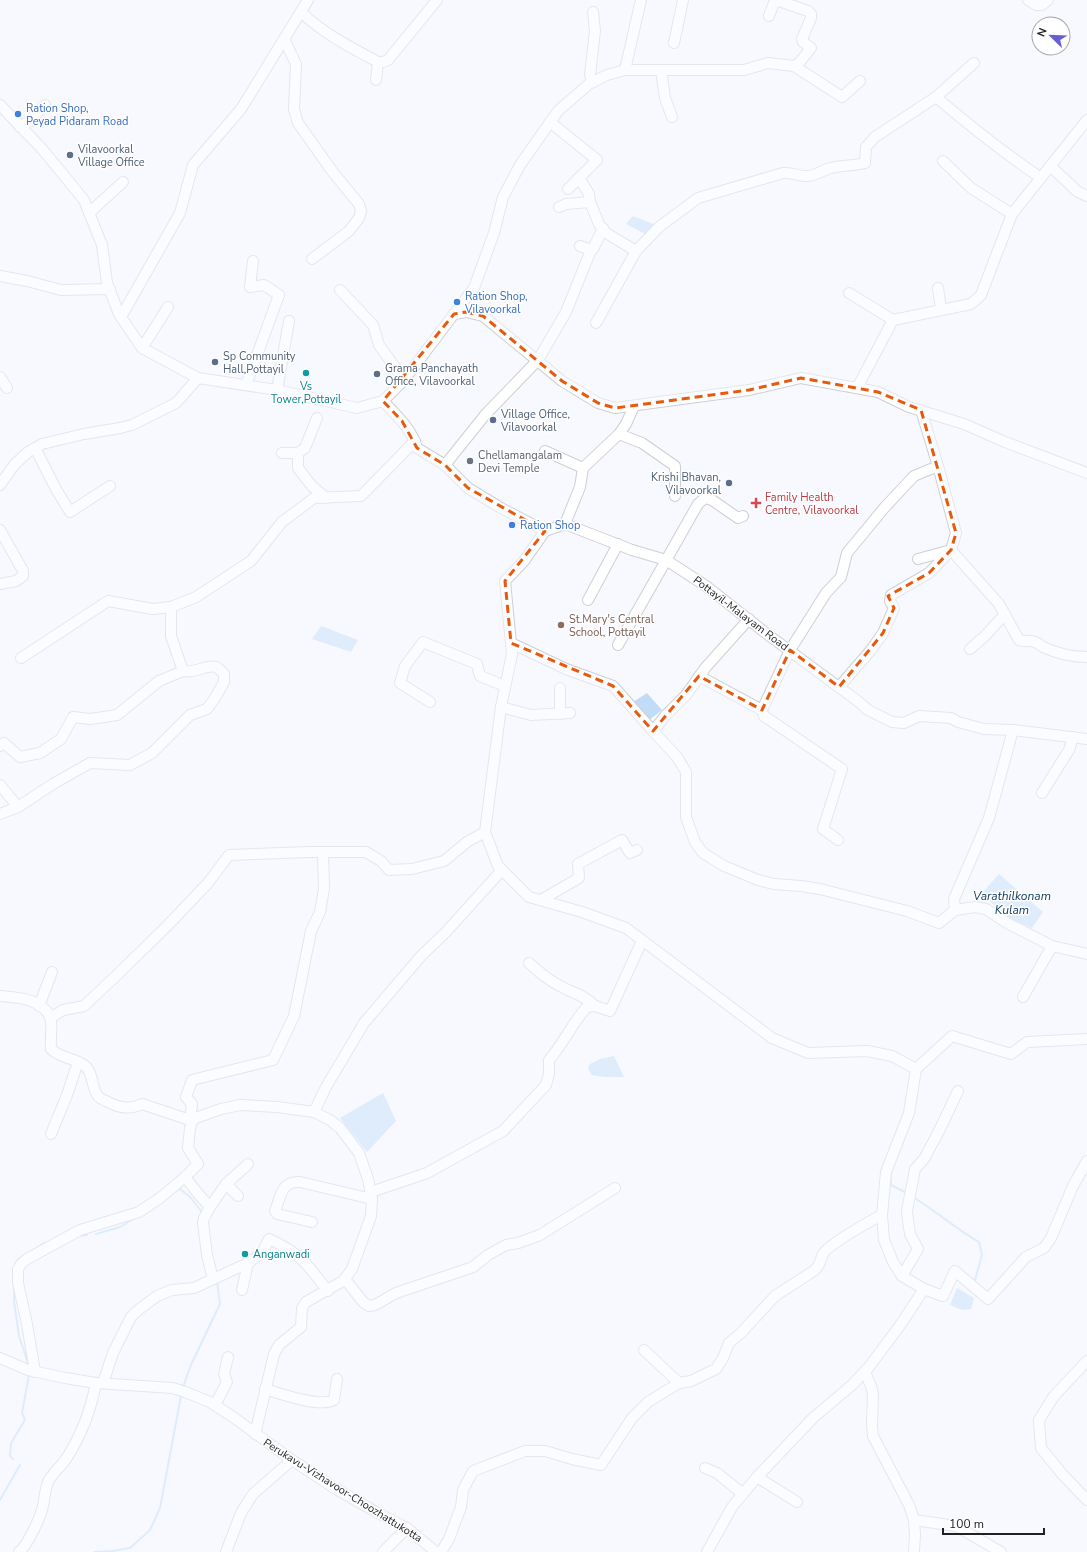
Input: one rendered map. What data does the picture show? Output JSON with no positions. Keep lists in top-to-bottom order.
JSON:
{
  "streets": {
    "street": ["Pottayil-Malayam Road", "Perukavu-Vizhavoor-Choozhattukotta"]
  },
  "water": ["Varathilkonam Kulam"],
  "places": {
    "other": [
      "Ration Shop, Peyad Pidaram Road",
      "Vilavoorkal Village Office",
      "Ration Shop, Vilavoorkal",
      "Sp Community Hall,Pottayil",
      "Vs Tower,Pottayil",
      "Grama Panchayath Office, Vilavoorkal",
      "Village Office, Vilavoorkal",
      "Chellamangalam Devi Temple",
      "Krishi Bhavan, Vilavoorkal",
      "Ration Shop",
      "St.Mary's Central School, Pottayil",
      "Anganwadi"
    ],
    "health": ["Family Health Centre, Vilavoorkal"]
  },
  "scale_bar": "100 m",
  "north": "top left"
}
